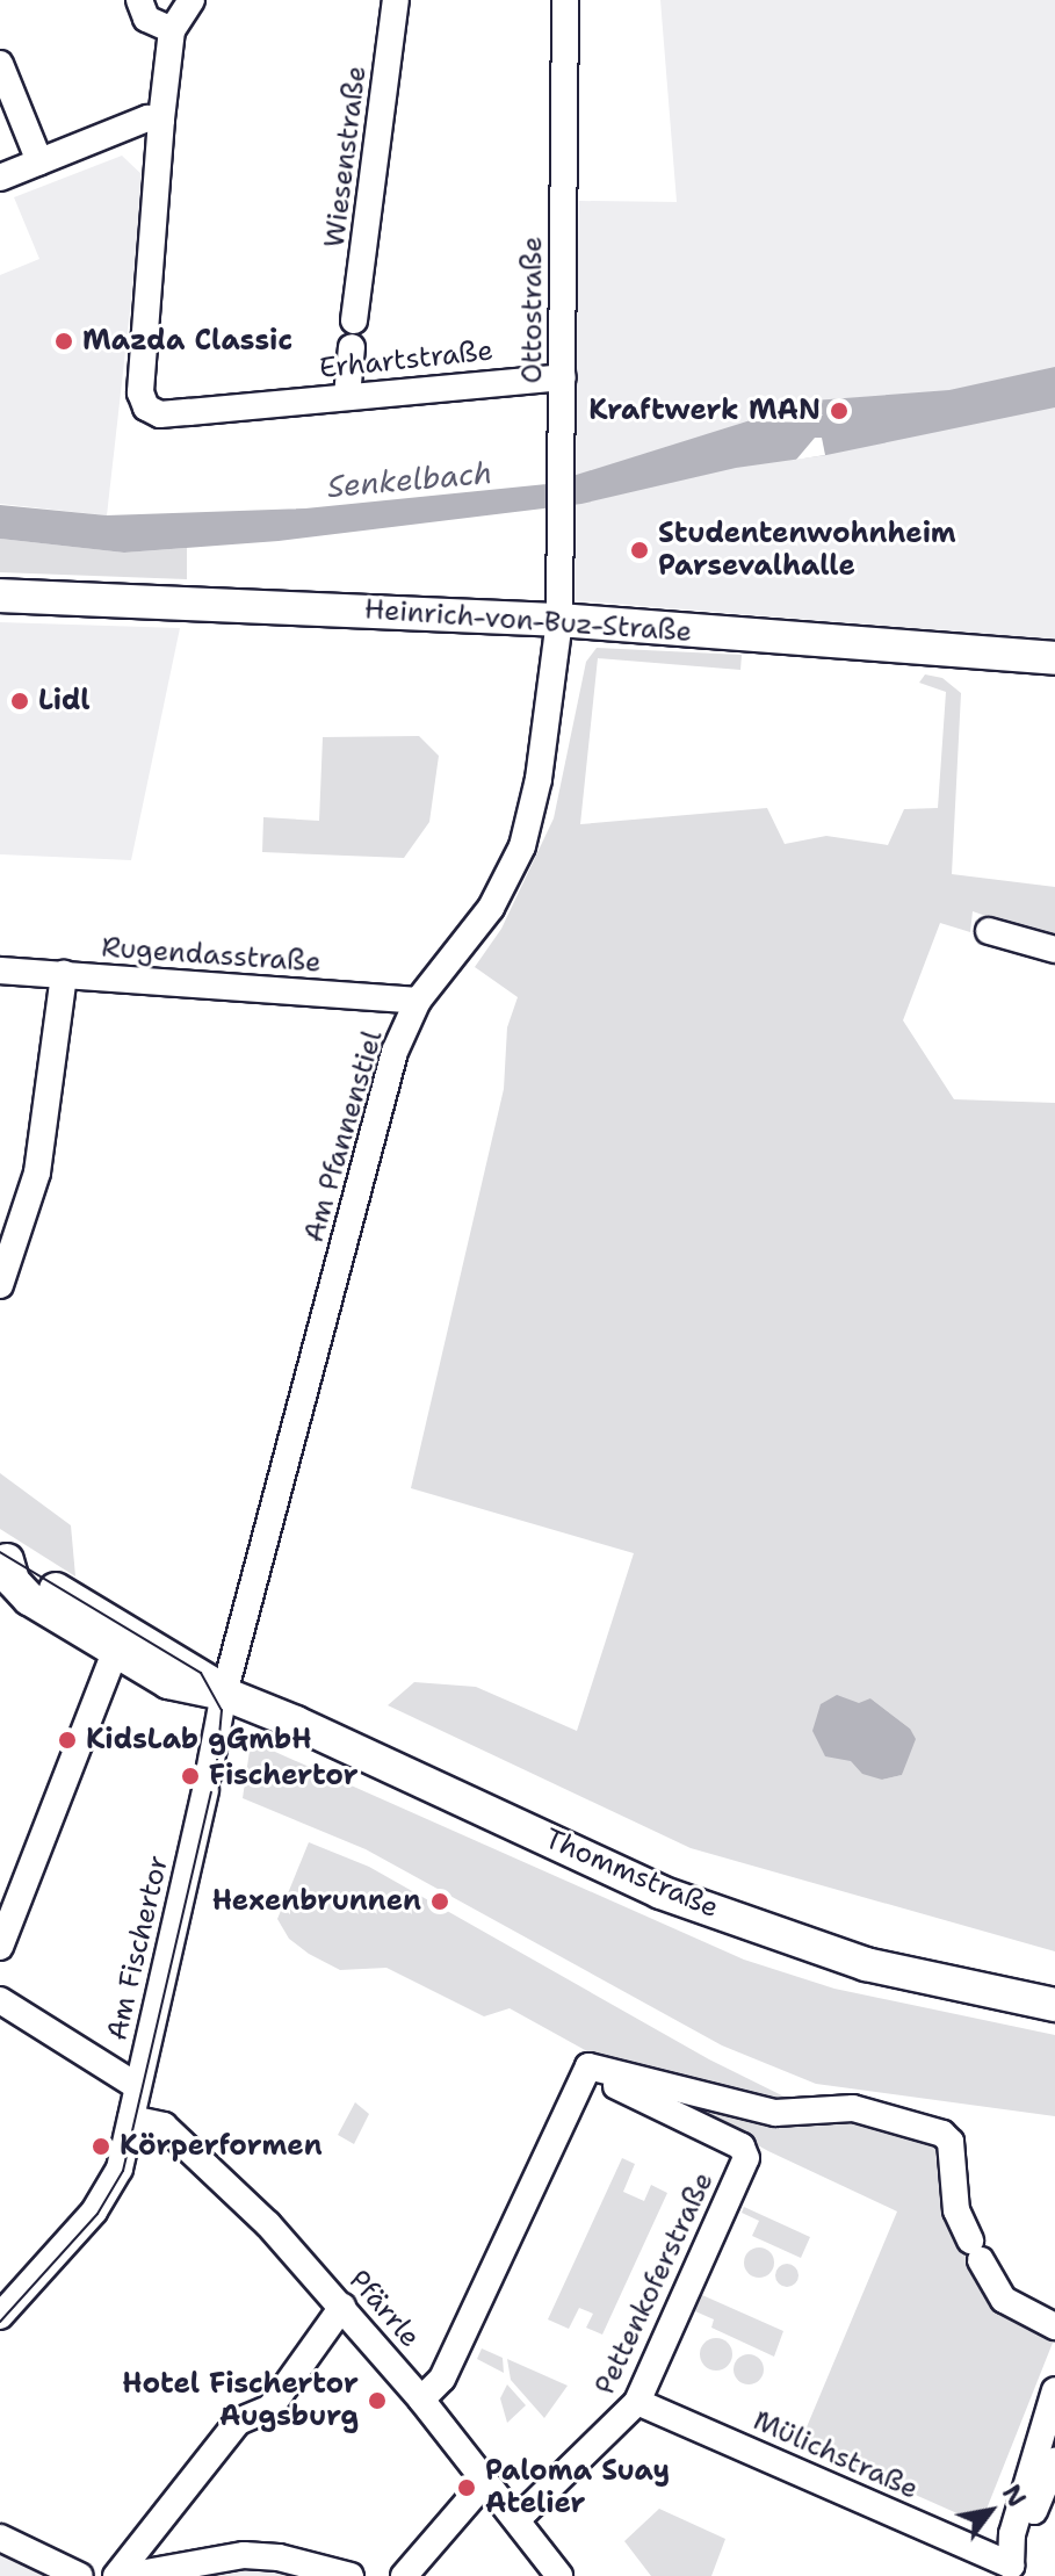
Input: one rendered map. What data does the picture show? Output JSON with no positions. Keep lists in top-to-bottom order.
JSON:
{
  "streets": {
    "street": [
      "Wiesenstraße",
      "Ottostraße",
      "Erhartstraße",
      "Heinrich-von-Buz-Straße",
      "Rugendasstraße",
      "Am Pfannenstiel",
      "Thommstraße",
      "Am Fischertor",
      "Pettenkoferstraße",
      "Pfärrle",
      "Mülichstraße"
    ]
  },
  "crossings": [
    ["Wiesenstraße", "Erhartstraße"],
    ["Ottostraße", "Erhartstraße"],
    ["Ottostraße", "Heinrich-von-Buz-Straße"],
    ["Ottostraße", "Am Pfannenstiel"],
    ["Heinrich-von-Buz-Straße", "Am Pfannenstiel"],
    ["Rugendasstraße", "Am Pfannenstiel"],
    ["Am Pfannenstiel", "Thommstraße"],
    ["Am Pfannenstiel", "Am Fischertor"],
    ["Thommstraße", "Am Fischertor"],
    ["Am Fischertor", "Pfärrle"],
    ["Pettenkoferstraße", "Pfärrle"],
    ["Pettenkoferstraße", "Mülichstraße"]
  ],
  "water": ["Senkelbach"],
  "places": [
    "Mazda Classic",
    "Kraftwerk MAN",
    "Studentenwohnheim Parsevalhalle",
    "Lidl",
    "KidsLab gGmbH",
    "Fischertor",
    "Hexenbrunnen",
    "Körperformen",
    "Hotel Fischertor Augsburg",
    "Paloma Suay Atelier"
  ],
  "north": "top right"
}
